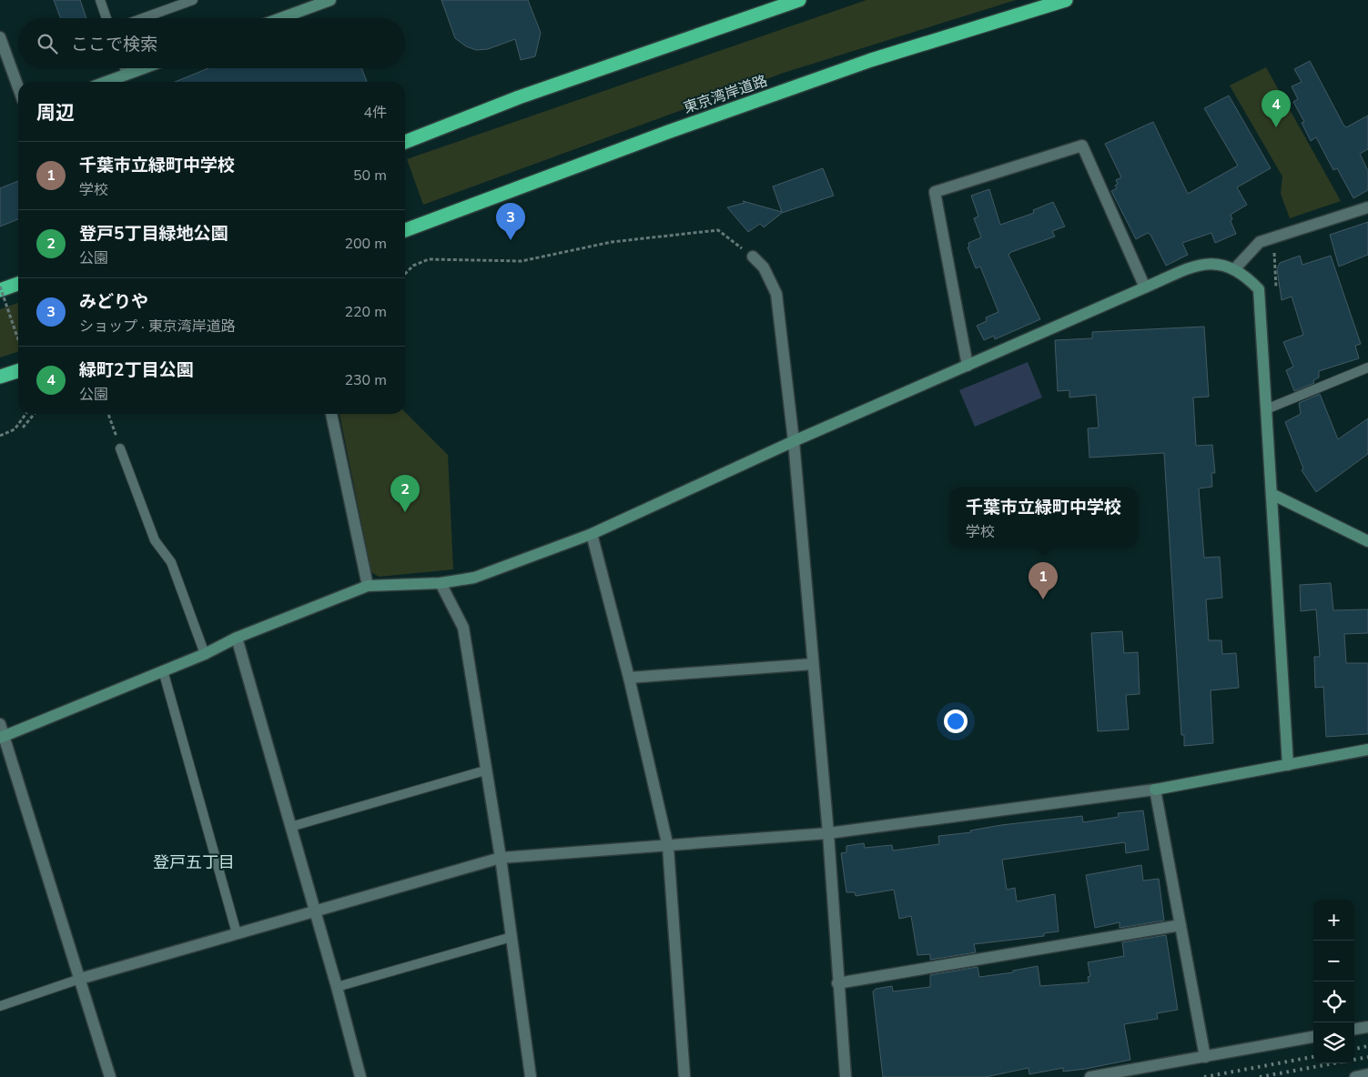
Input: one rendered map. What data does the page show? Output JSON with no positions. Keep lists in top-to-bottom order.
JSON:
{
  "streets": {
    "highway": ["東京湾岸道路"]
  },
  "districts": ["登戸五丁目"],
  "page": {
    "search": "ここで検索",
    "heading": ["周辺", "4件"],
    "pins": [
      "4",
      "3",
      "2",
      "1"
    ],
    "list": [
      {
        "mark": "1",
        "name": "千葉市立緑町中学校",
        "note": "学校",
        "value": "50 m"
      },
      {
        "mark": "2",
        "name": "登戸5丁目緑地公園",
        "note": "公園",
        "value": "200 m"
      },
      {
        "mark": "3",
        "name": "みどりや",
        "note": "ショップ · 東京湾岸道路",
        "value": "220 m"
      },
      {
        "mark": "4",
        "name": "緑町2丁目公園",
        "note": "公園",
        "value": "230 m"
      }
    ],
    "popup": ["千葉市立緑町中学校", "学校"],
    "map_buttons": ["+", "−"]
  }
}
